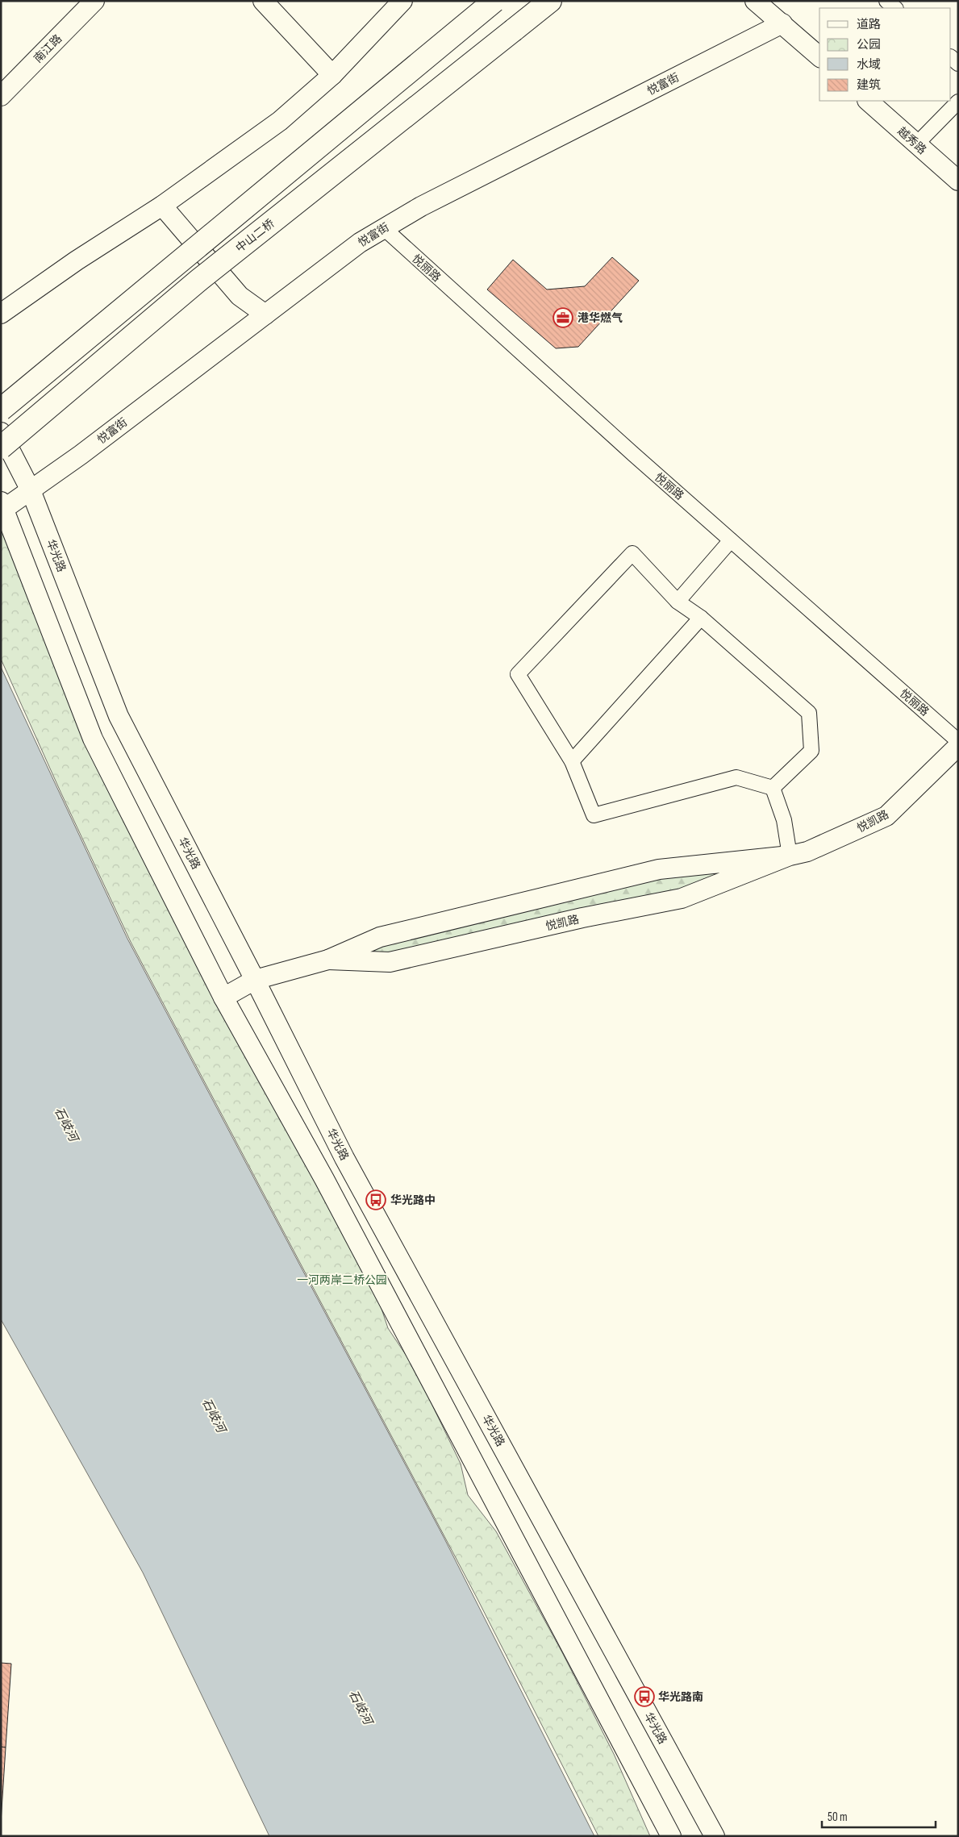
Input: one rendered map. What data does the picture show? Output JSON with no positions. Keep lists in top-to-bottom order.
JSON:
{
  "streets": {
    "highway": ["中山二桥"],
    "main road": [
      "南江路",
      "悦富街",
      "越秀路",
      "华光路",
      "悦凯路"
    ],
    "street": ["悦丽路"]
  },
  "crossings": [
    ["悦富街", "悦丽路"],
    ["悦富街", "华光路"],
    ["华光路", "悦凯路"]
  ],
  "water": ["石岐河"],
  "parks": ["一河两岸二桥公园"],
  "places": {
    "office": ["港华燃气"],
    "bus stop": ["华光路中", "华光路南"]
  },
  "legend": [
    "道路",
    "公园",
    "水域",
    "建筑"
  ],
  "scale_bar": "50 m"
}
